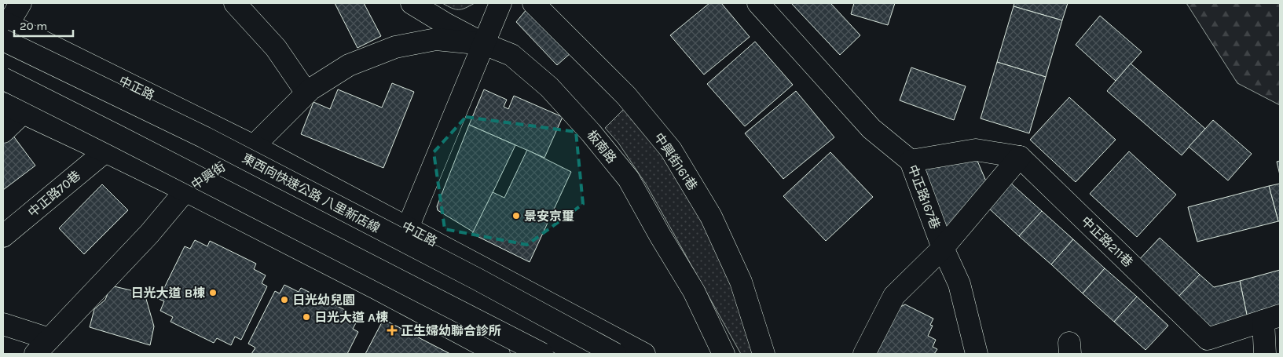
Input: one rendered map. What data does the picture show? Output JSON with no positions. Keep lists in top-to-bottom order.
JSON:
{
  "streets": {
    "main road": [
      "中正路",
      "板南路",
      "中興街161巷",
      "中興街",
      "東西向快速公路 八里新店線",
      "中正路70巷",
      "中正路167巷",
      "中正路211巷"
    ]
  },
  "crossings": [
    ["中正路", "中興街"],
    ["中正路", "東西向快速公路 八里新店線"],
    ["板南路", "中興街"]
  ],
  "places": {
    "other": [
      "景安京璽",
      "日光大道 B棟",
      "日光幼兒園",
      "日光大道 A棟"
    ],
    "health": ["正生婦幼聯合診所"]
  },
  "scale_bar": "20 m"
}
